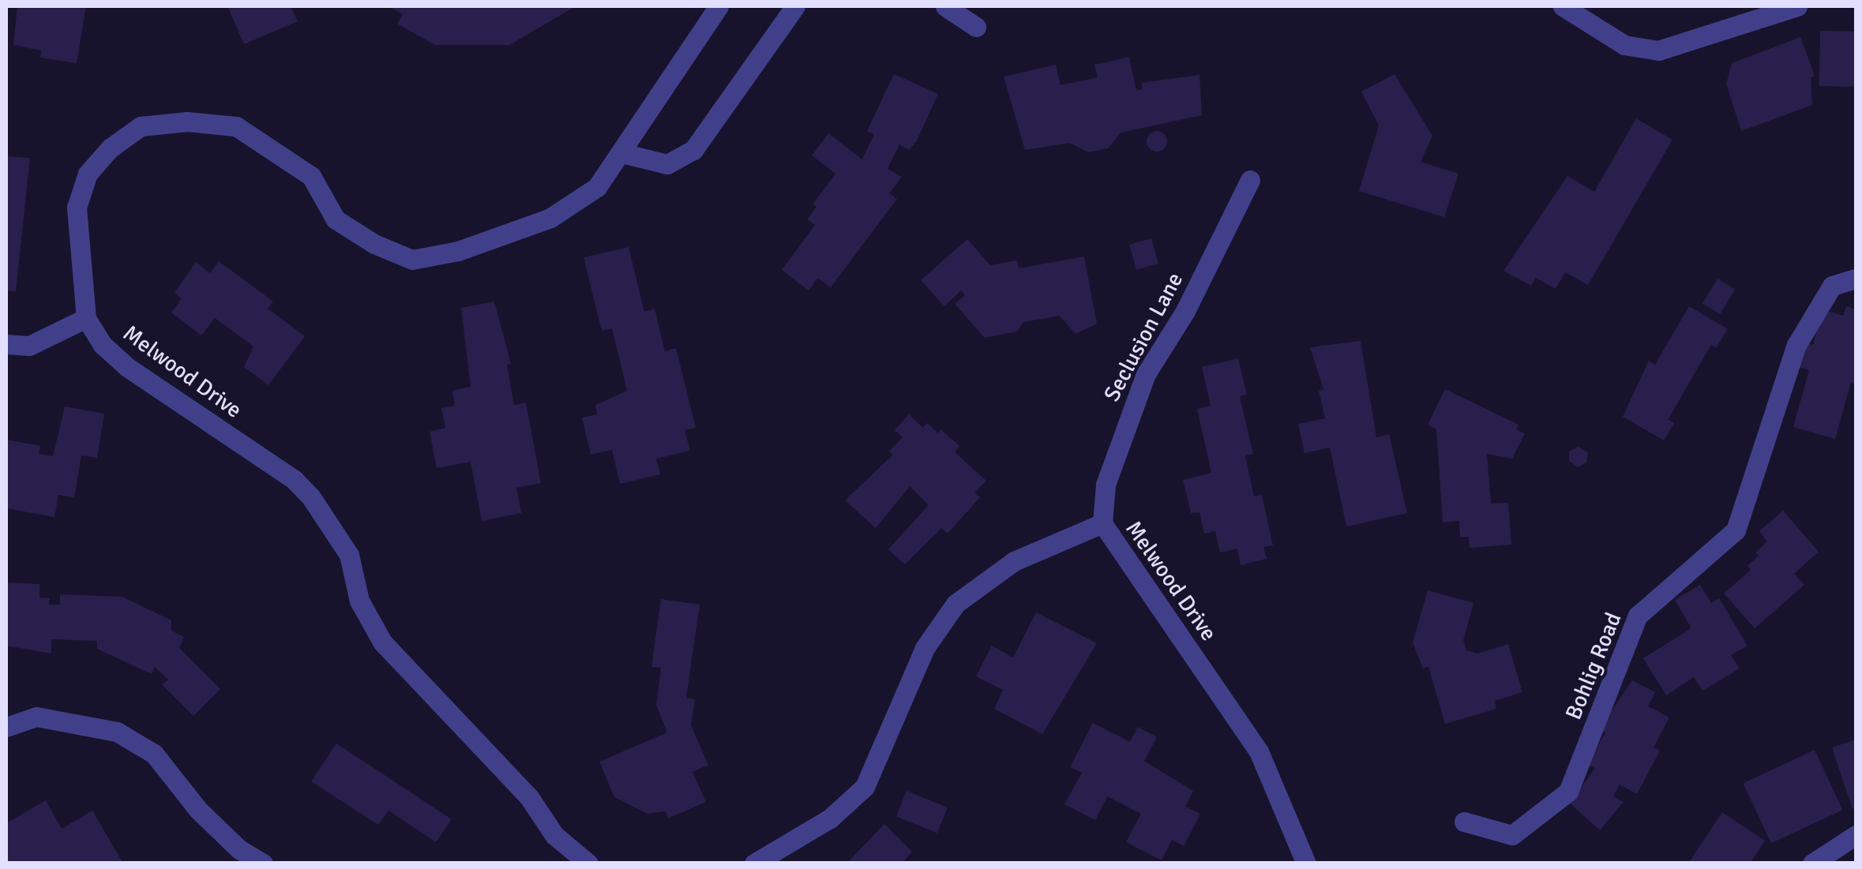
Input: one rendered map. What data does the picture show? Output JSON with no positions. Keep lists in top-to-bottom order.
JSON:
{
  "streets": {
    "street": ["Seclusion Lane", "Melwood Drive", "Bohlig Road"]
  },
  "crossings": [
    ["Seclusion Lane", "Melwood Drive"]
  ]
}
